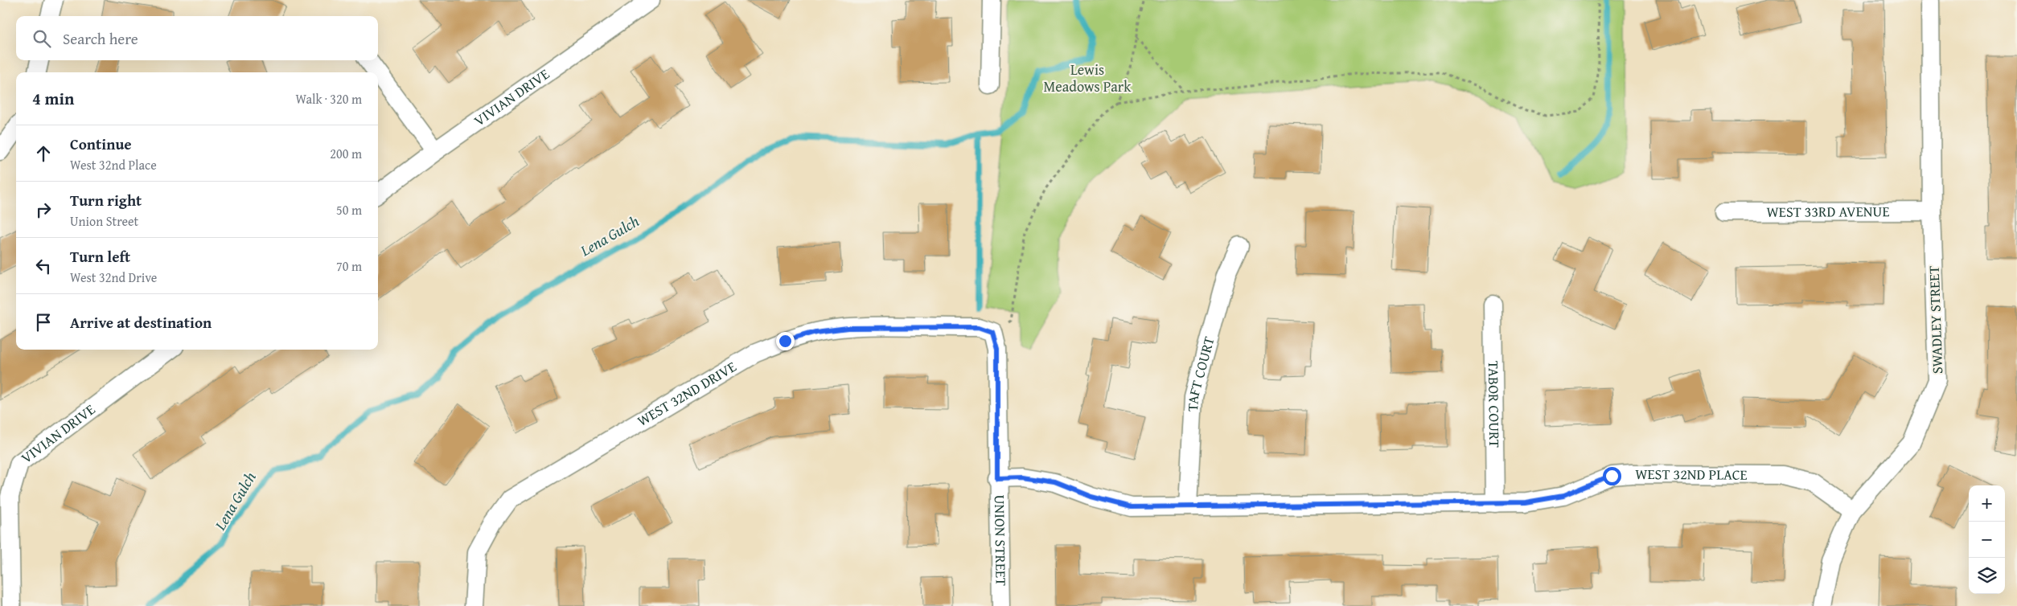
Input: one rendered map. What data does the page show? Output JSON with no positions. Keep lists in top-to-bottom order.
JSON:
{
  "streets": {
    "street": [
      "VIVIAN DRIVE",
      "WEST 33RD AVENUE",
      "SWADLEY STREET",
      "TAFT COURT",
      "WEST 32ND DRIVE",
      "TABOR COURT",
      "WEST 32ND PLACE",
      "UNION STREET"
    ]
  },
  "crossings": [
    ["WEST 33RD AVENUE", "SWADLEY STREET"],
    ["SWADLEY STREET", "WEST 32ND PLACE"],
    ["TAFT COURT", "WEST 32ND PLACE"],
    ["WEST 32ND DRIVE", "UNION STREET"],
    ["TABOR COURT", "WEST 32ND PLACE"],
    ["WEST 32ND PLACE", "UNION STREET"]
  ],
  "water": ["Lena Gulch"],
  "parks": ["Lewis Meadows Park"],
  "page": {
    "search": "Search here",
    "heading": ["4 min", "Walk · 320 m"],
    "list": [
      ["Continue", "West 32nd Place", "200 m"],
      ["Turn right", "Union Street", "50 m"],
      ["Turn left", "West 32nd Drive", "70 m"],
      "Arrive at destination"
    ],
    "map_buttons": ["+", "−"]
  }
}
